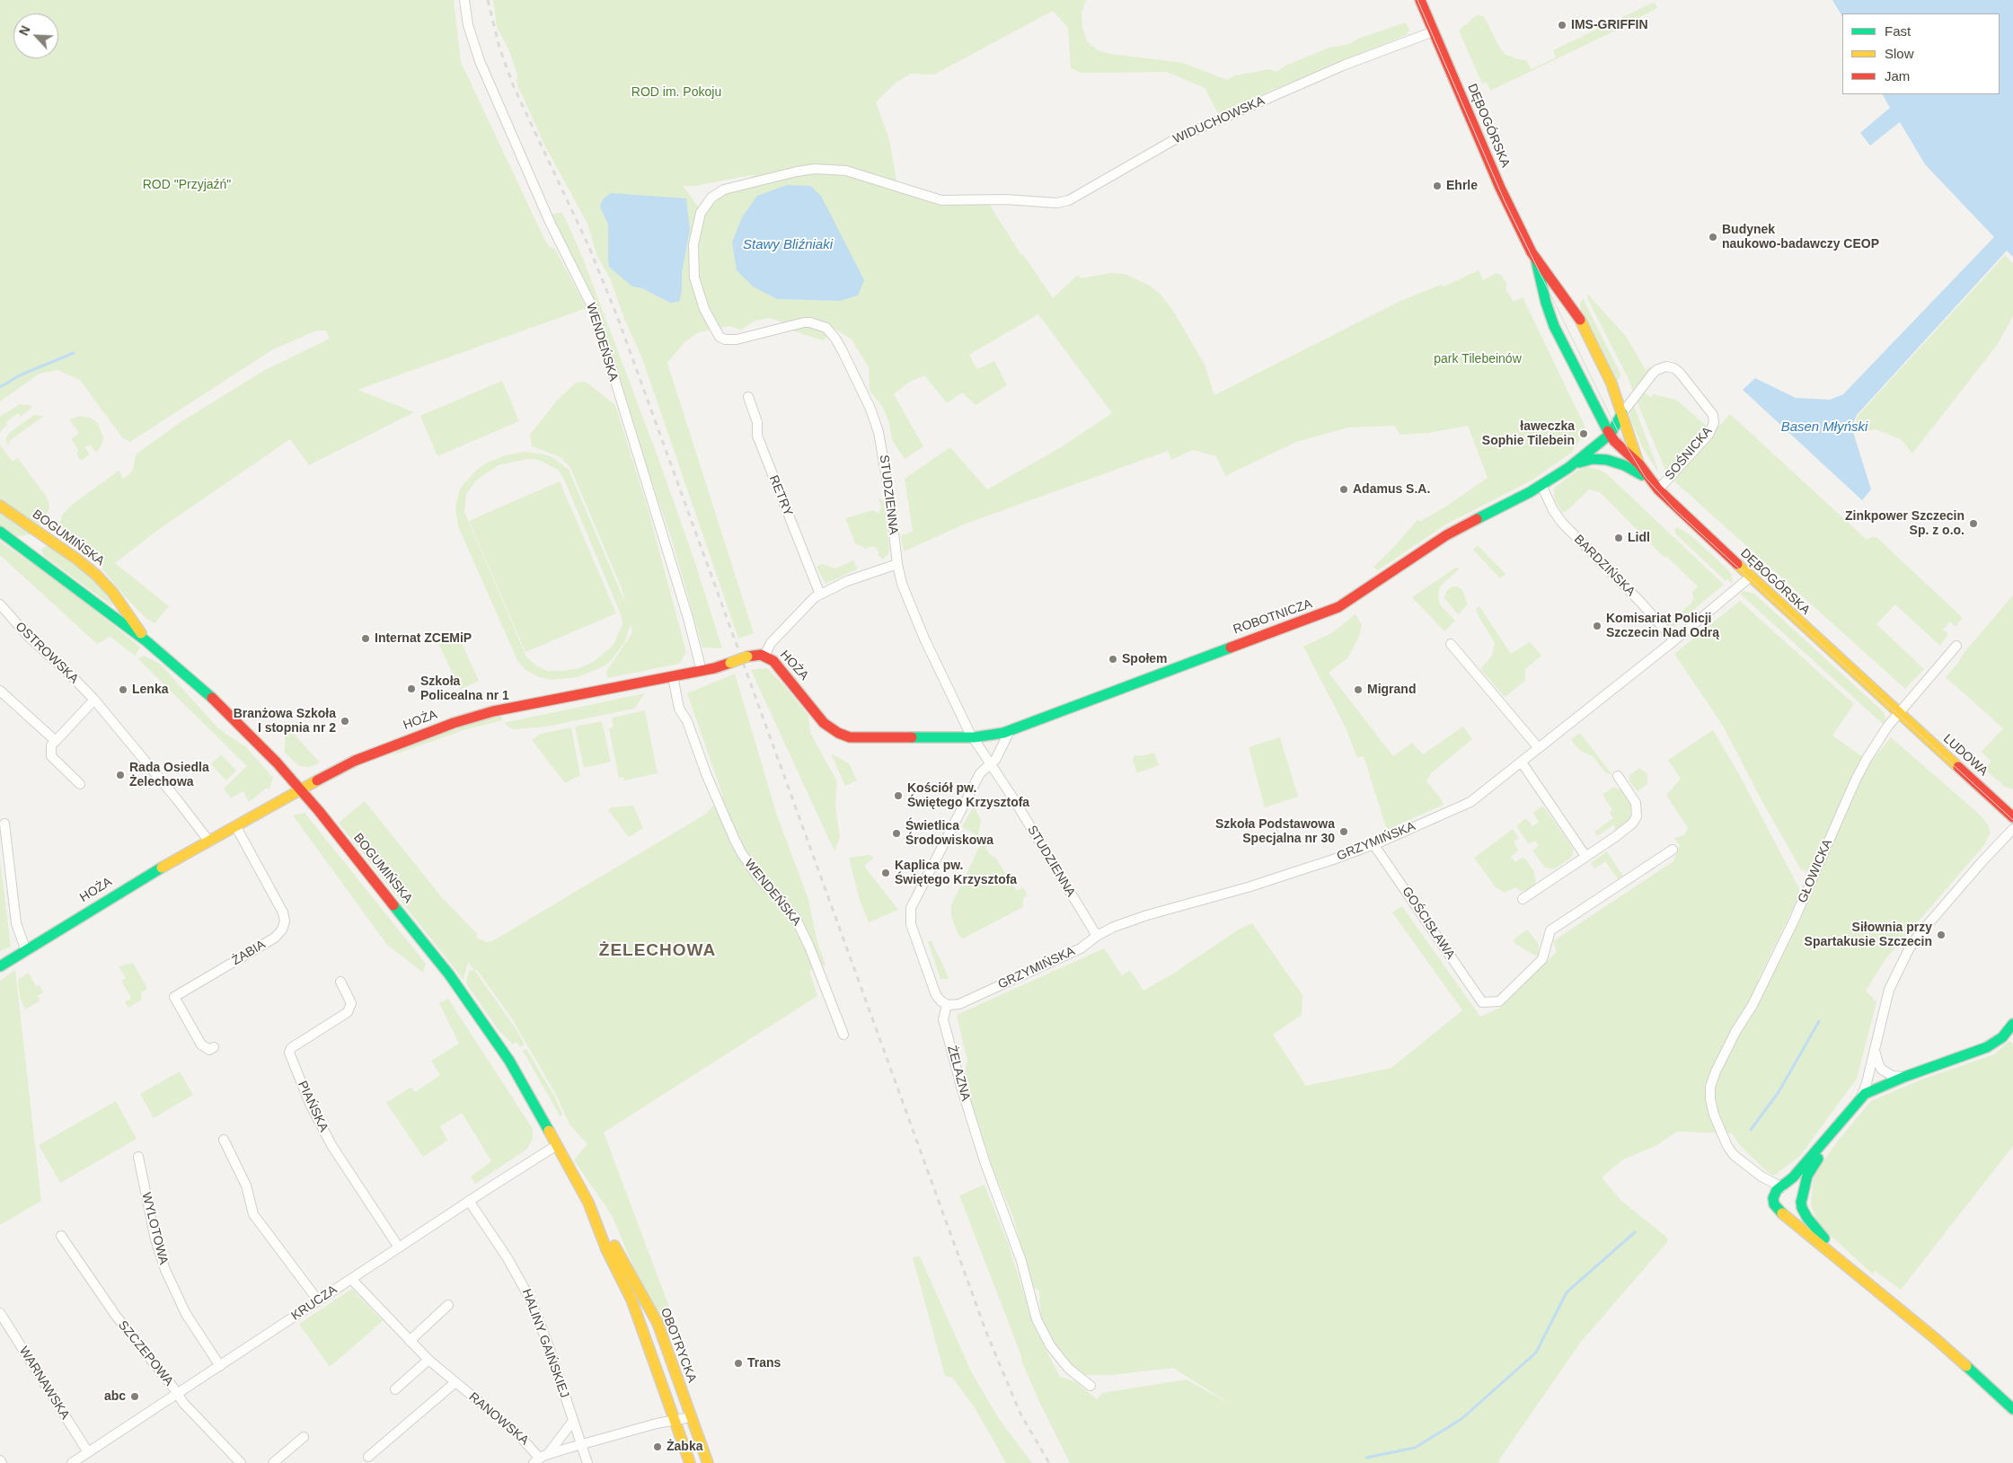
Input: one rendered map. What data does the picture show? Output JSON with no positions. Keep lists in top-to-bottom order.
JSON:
{
  "streets": {
    "street": [
      "WIDUCHOWSKA",
      "DĘBOGÓRSKA",
      "WENDEŃSKA",
      "SOŚNICKA",
      "STUDZIENNA",
      "RETRY",
      "BOGUMIŃSKA",
      "BARDZIŃSKA",
      "ROBOTNICZA",
      "OSTROWSKA",
      "HOŻA",
      "LUDOWA",
      "GRZYMIŃSKA",
      "GŁOWICKA",
      "GOŚCISŁAWA",
      "ŻABIA",
      "ŻELAZNA",
      "PIAŃSKA",
      "WYLOTOWA",
      "KRUCZA",
      "HALINY GAIŃSKIEJ",
      "OBOTRYCKA",
      "SZCZEPOWA",
      "WARNAWSKA",
      "RANOWSKA"
    ]
  },
  "crossings": [
    ["WIDUCHOWSKA", "DĘBOGÓRSKA"],
    ["WIDUCHOWSKA", "STUDZIENNA"],
    ["DĘBOGÓRSKA", "SOŚNICKA"],
    ["DĘBOGÓRSKA", "ROBOTNICZA"],
    ["DĘBOGÓRSKA", "LUDOWA"],
    ["DĘBOGÓRSKA", "GRZYMIŃSKA"],
    ["DĘBOGÓRSKA", "GŁOWICKA"],
    ["WENDEŃSKA", "HOŻA"],
    ["SOŚNICKA", "ROBOTNICZA"],
    ["STUDZIENNA", "ROBOTNICZA"],
    ["STUDZIENNA", "HOŻA"],
    ["STUDZIENNA", "GRZYMIŃSKA"],
    ["BOGUMIŃSKA", "HOŻA"],
    ["BOGUMIŃSKA", "KRUCZA"],
    ["BOGUMIŃSKA", "OBOTRYCKA"],
    ["BARDZIŃSKA", "ROBOTNICZA"],
    ["BARDZIŃSKA", "GRZYMIŃSKA"],
    ["ROBOTNICZA", "HOŻA"],
    ["OSTROWSKA", "HOŻA"],
    ["HOŻA", "ŻABIA"],
    ["LUDOWA", "GŁOWICKA"],
    ["GRZYMIŃSKA", "GOŚCISŁAWA"],
    ["GRZYMIŃSKA", "ŻELAZNA"],
    ["PIAŃSKA", "KRUCZA"],
    ["WYLOTOWA", "KRUCZA"],
    ["KRUCZA", "HALINY GAIŃSKIEJ"],
    ["KRUCZA", "OBOTRYCKA"],
    ["KRUCZA", "SZCZEPOWA"],
    ["KRUCZA", "WARNAWSKA"],
    ["KRUCZA", "RANOWSKA"]
  ],
  "districts": ["ŻELECHOWA"],
  "water": ["Stawy Bliźniaki", "Basen Młyński"],
  "parks": ["ROD im. Pokoju", "ROD \"Przyjaźń\"", "park Tilebeinów"],
  "places": [
    "IMS-GRIFFIN",
    "Ehrle",
    "Budynek naukowo-badawczy CEOP",
    "ławeczka Sophie Tilebein",
    "Adamus S.A.",
    "Zinkpower Szczecin Sp. z o.o.",
    "Lidl",
    "Komisariat Policji Szczecin Nad Odrą",
    "Internat ZCEMiP",
    "Społem",
    "Szkoła Policealna nr 1",
    "Lenka",
    "Migrand",
    "Branżowa Szkoła I stopnia nr 2",
    "Rada Osiedla Żelechowa",
    "Kościół pw. Świętego Krzysztofa",
    "Szkoła Podstawowa Specjalna nr 30",
    "Świetlica Środowiskowa",
    "Kaplica pw. Świętego Krzysztofa",
    "Siłownia przy Spartakusie Szczecin",
    "Trans",
    "abc",
    "Żabka"
  ],
  "legend": ["Fast", "Slow", "Jam"],
  "north": "top left"
}
